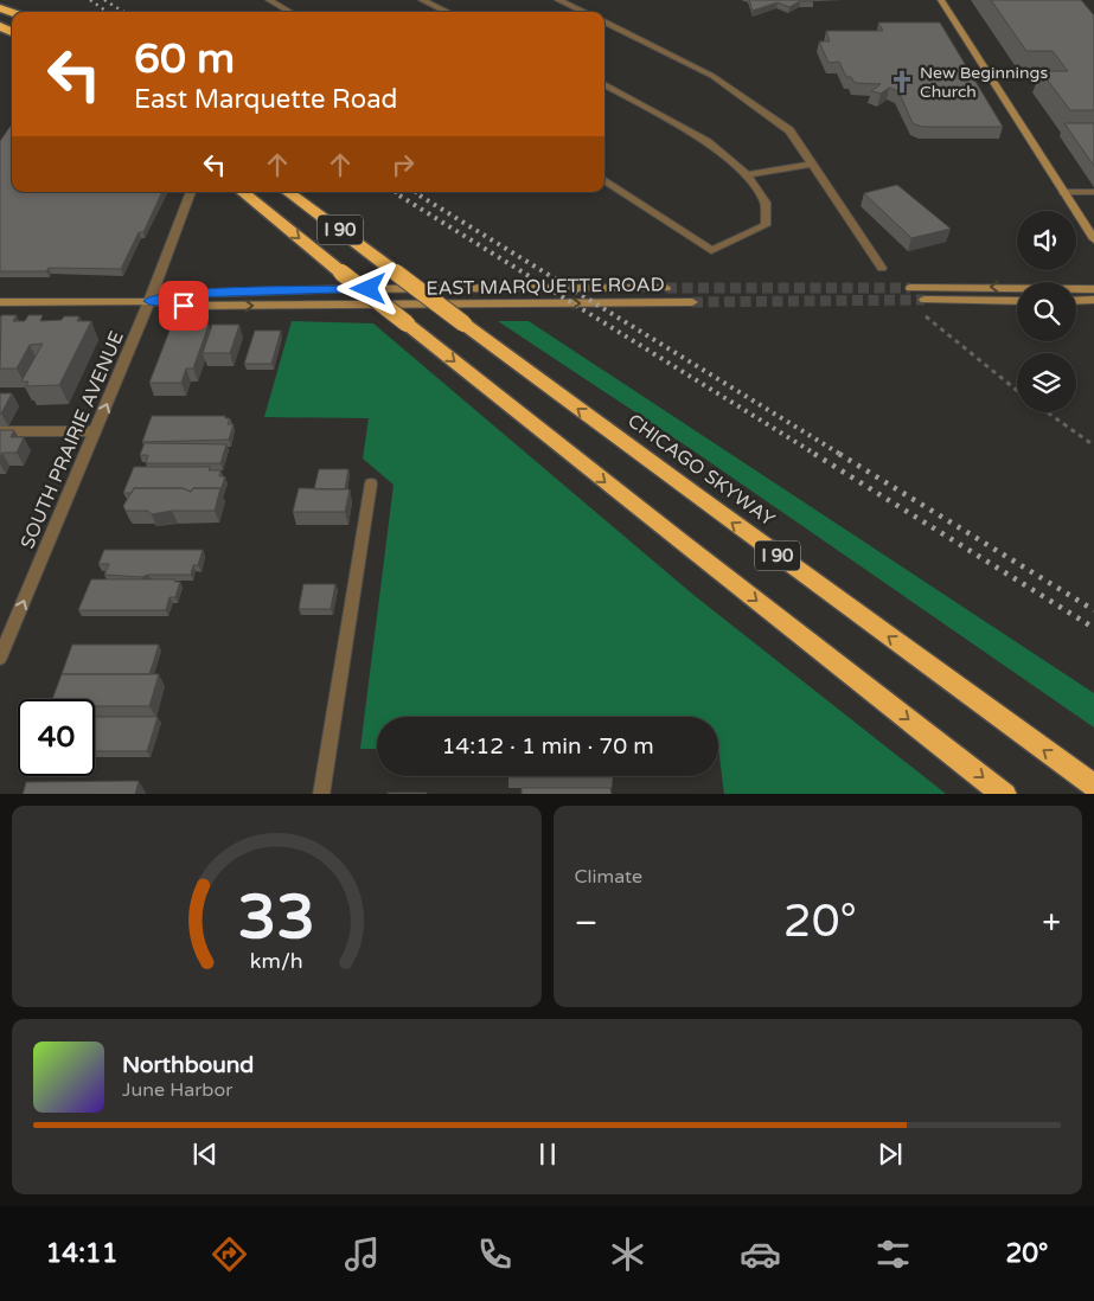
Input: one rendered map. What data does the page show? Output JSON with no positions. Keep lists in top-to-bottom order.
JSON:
{
  "streets": {
    "highway": ["I 90", "CHICAGO SKYWAY"],
    "street": ["EAST MARQUETTE ROAD", "SOUTH PRAIRIE AVENUE"]
  },
  "crossings": [
    ["EAST MARQUETTE ROAD", "SOUTH PRAIRIE AVENUE"]
  ],
  "one_way": ["SOUTH PRAIRIE AVENUE"],
  "places": {
    "church": ["New Beginnings Church"]
  },
  "page": {
    "turn": ["60 m", "East Marquette Road"],
    "limit": "40",
    "trip": "14:12 · 1 min · 70 m",
    "tile": "Climate",
    "heat": ["−", "20°", "+"],
    "song": ["Northbound", "June Harbor"],
    "tabs": ["14:11", "20°"],
    "gauge": ["33", "km/h"]
  }
}
